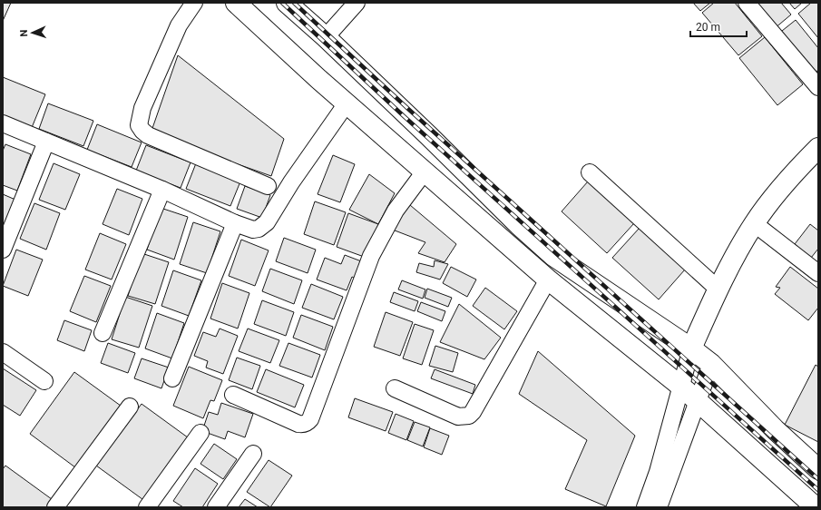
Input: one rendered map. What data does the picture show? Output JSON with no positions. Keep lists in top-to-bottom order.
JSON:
{
  "scale_bar": "20 m",
  "north": "left"
}
